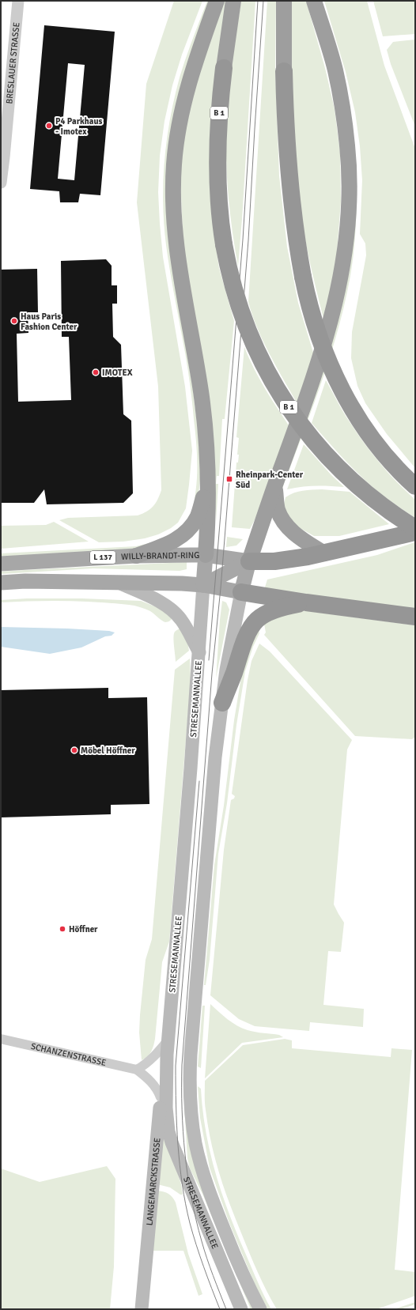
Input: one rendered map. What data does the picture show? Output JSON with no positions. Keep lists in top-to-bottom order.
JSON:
{
  "streets": {
    "highway": ["B 1"],
    "main road": [
      "WILLY-BRANDT-RING",
      "L 137",
      "STRESEMANNALLEE",
      "LANGEMARCKSTRASSE"
    ],
    "street": ["BRESLAUER STRASSE", "SCHANZENSTRASSE"]
  },
  "crossings": [
    ["WILLY-BRANDT-RING", "L 137"],
    ["WILLY-BRANDT-RING", "STRESEMANNALLEE"],
    ["L 137", "STRESEMANNALLEE"],
    ["STRESEMANNALLEE", "LANGEMARCKSTRASSE"],
    ["SCHANZENSTRASSE", "LANGEMARCKSTRASSE"]
  ],
  "places": {
    "other": [
      "P4 Parkhaus - Imotex",
      "Haus Paris Fashion Center",
      "IMOTEX",
      "Möbel Höffner",
      "Höffner"
    ],
    "transit": ["Rheinpark-Center Süd"]
  }
}
